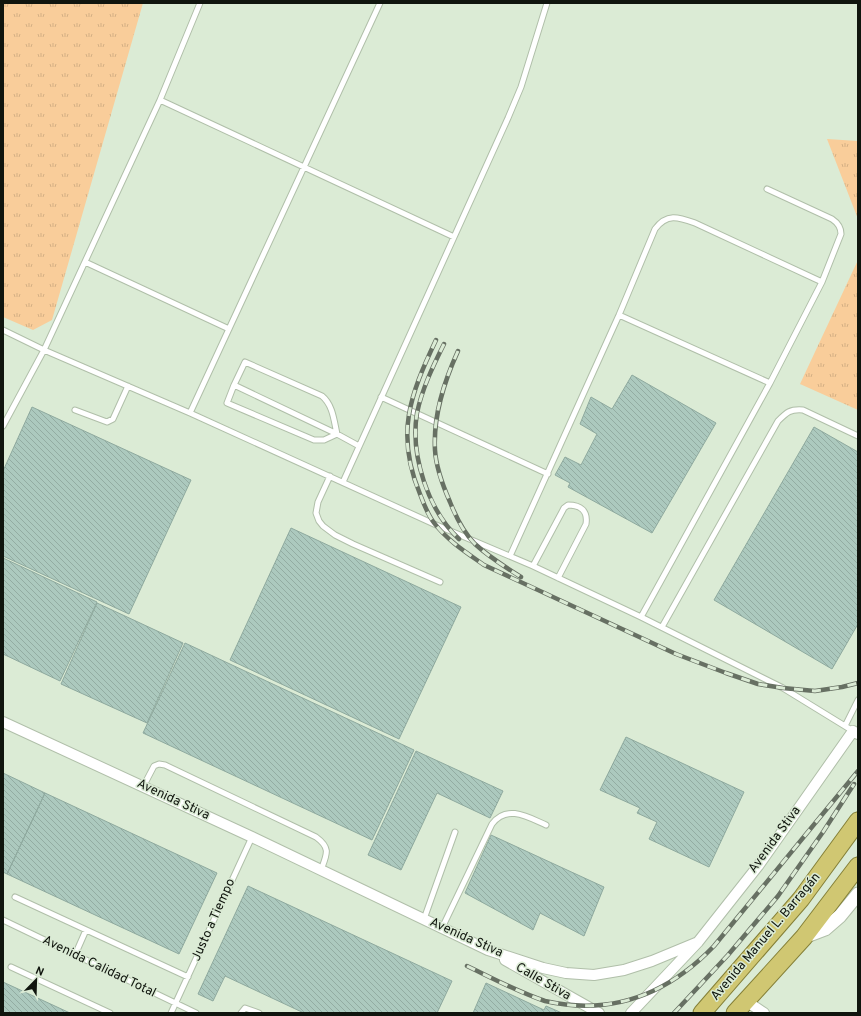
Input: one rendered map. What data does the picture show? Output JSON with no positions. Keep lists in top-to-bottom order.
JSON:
{
  "streets": {
    "highway": ["Avenida Manuel L. Barragán"],
    "street": ["Avenida Stiva", "Calle Stiva"],
    "lane": ["Justo a Tiempo", "Avenida Calidad Total"]
  },
  "crossings": [
    ["Avenida Stiva", "Justo a Tiempo"],
    ["Avenida Stiva", "Calle Stiva"],
    ["Justo a Tiempo", "Avenida Calidad Total"]
  ],
  "north": "top right"
}
